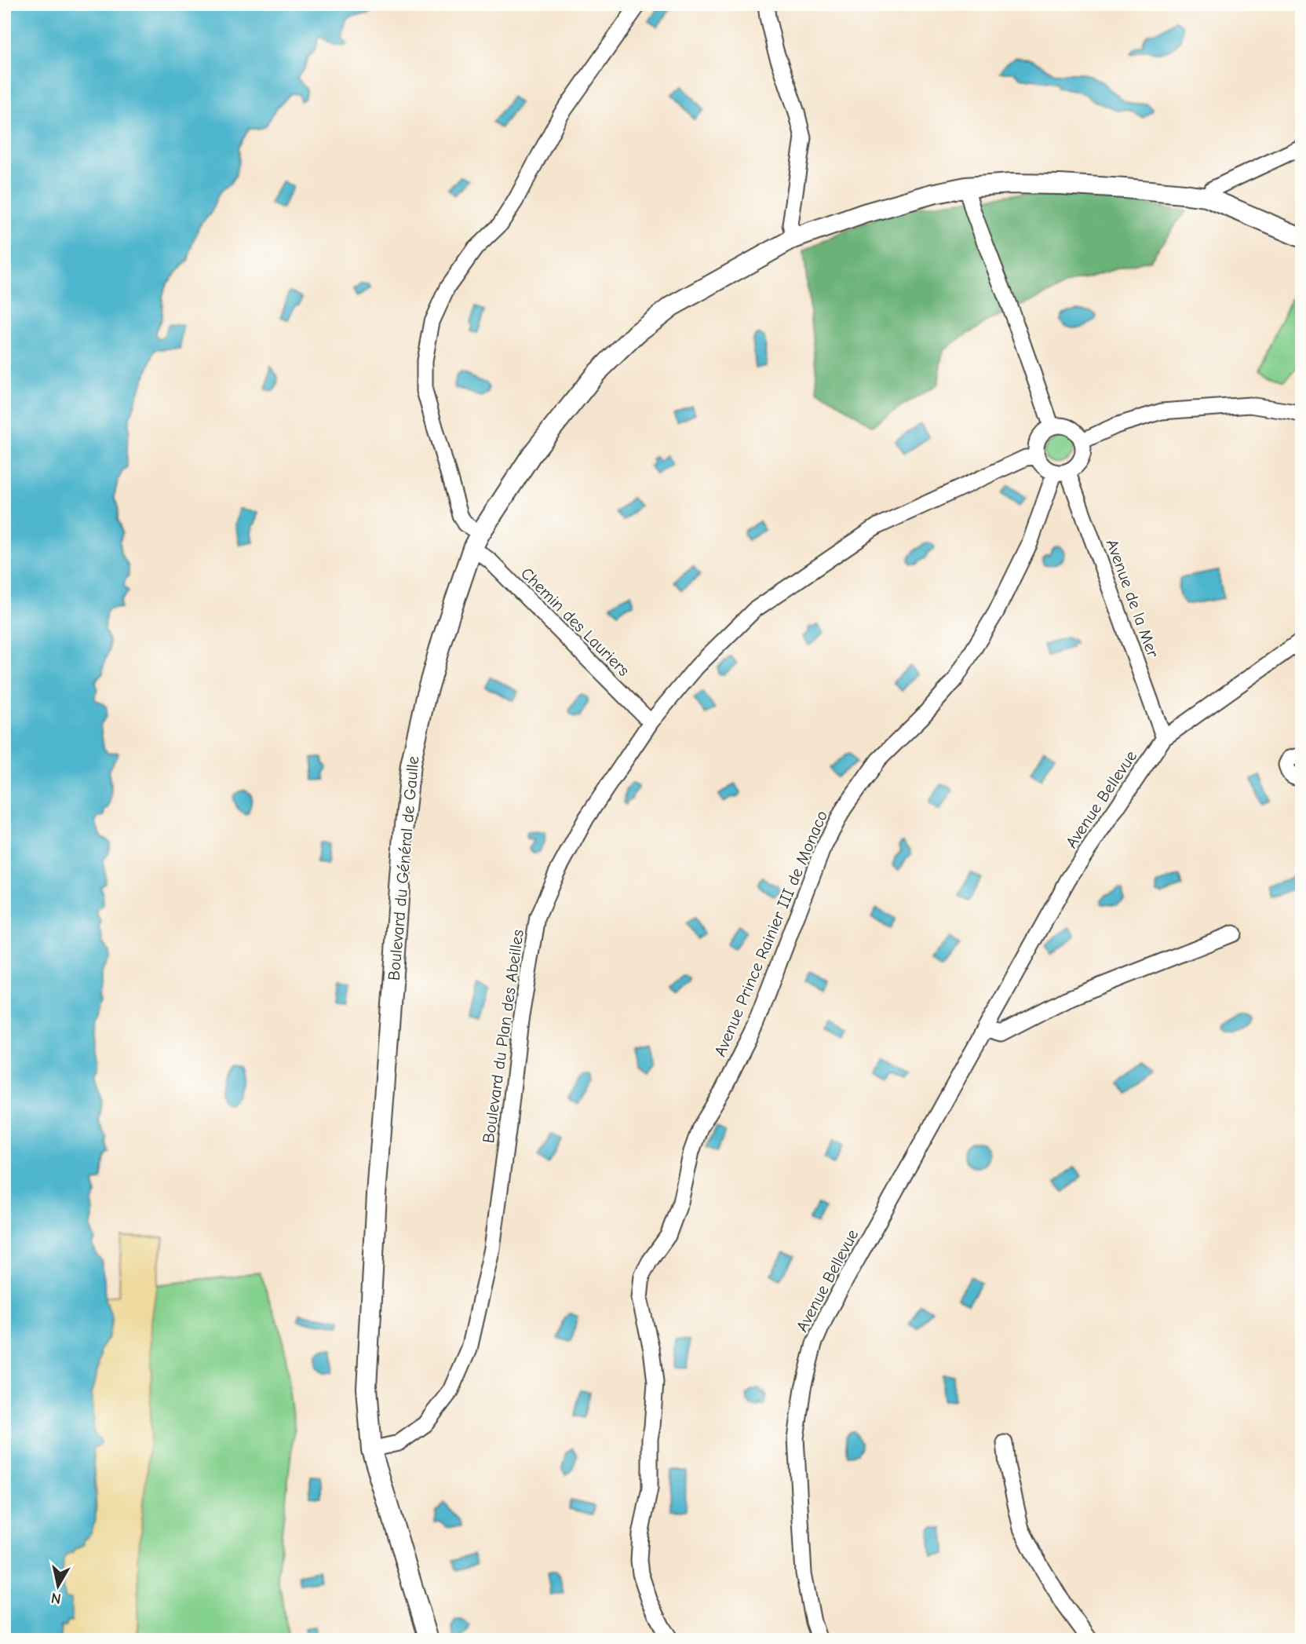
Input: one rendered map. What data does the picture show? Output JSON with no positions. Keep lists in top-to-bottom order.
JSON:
{
  "streets": {
    "street": [
      "Avenue de la Mer",
      "Chemin des Lauriers",
      "Avenue Bellevue",
      "Boulevard du Général de Gaulle",
      "Avenue Prince Rainier III de Monaco",
      "Boulevard du Plan des Abeilles"
    ]
  },
  "crossings": [
    ["Avenue de la Mer", "Avenue Bellevue"],
    ["Avenue de la Mer", "Avenue Prince Rainier III de Monaco"],
    ["Avenue de la Mer", "Boulevard du Plan des Abeilles"],
    ["Chemin des Lauriers", "Boulevard du Général de Gaulle"],
    ["Chemin des Lauriers", "Boulevard du Plan des Abeilles"],
    ["Boulevard du Général de Gaulle", "Boulevard du Plan des Abeilles"],
    ["Avenue Prince Rainier III de Monaco", "Boulevard du Plan des Abeilles"]
  ],
  "north": "bottom"
}
